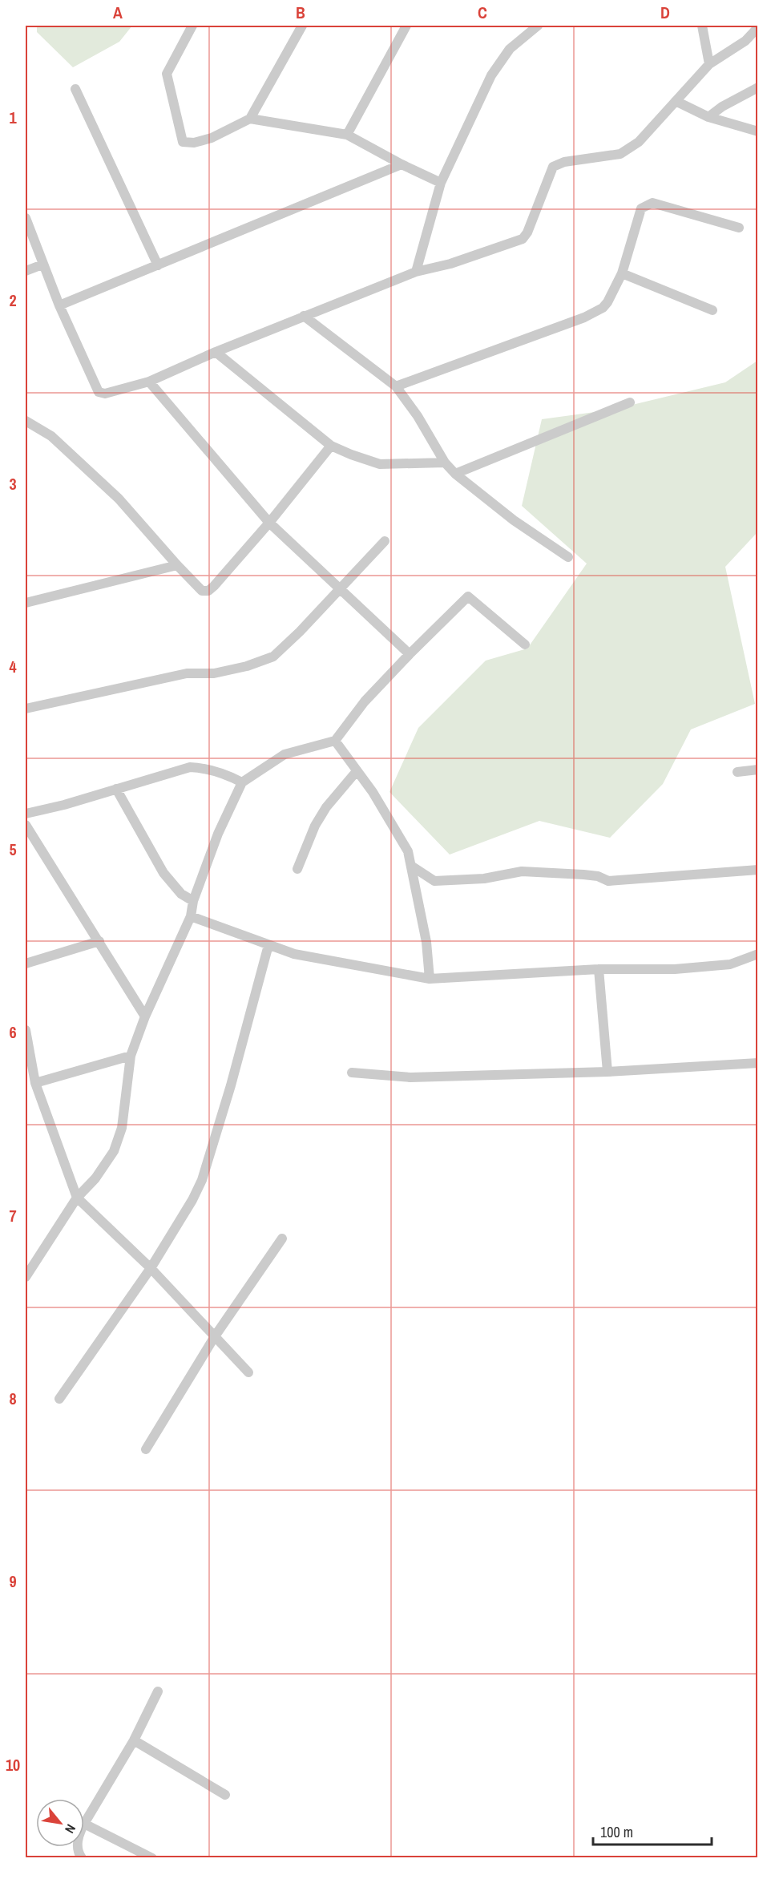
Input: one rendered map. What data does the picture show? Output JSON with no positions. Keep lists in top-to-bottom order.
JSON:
{
  "scale_bar": "100 m",
  "north": "bottom right",
  "grid": {
    "columns": [
      "A",
      "B",
      "C",
      "D"
    ],
    "rows": [
      "1",
      "2",
      "3",
      "4",
      "5",
      "6",
      "7",
      "8",
      "9",
      "10"
    ]
  }
}
